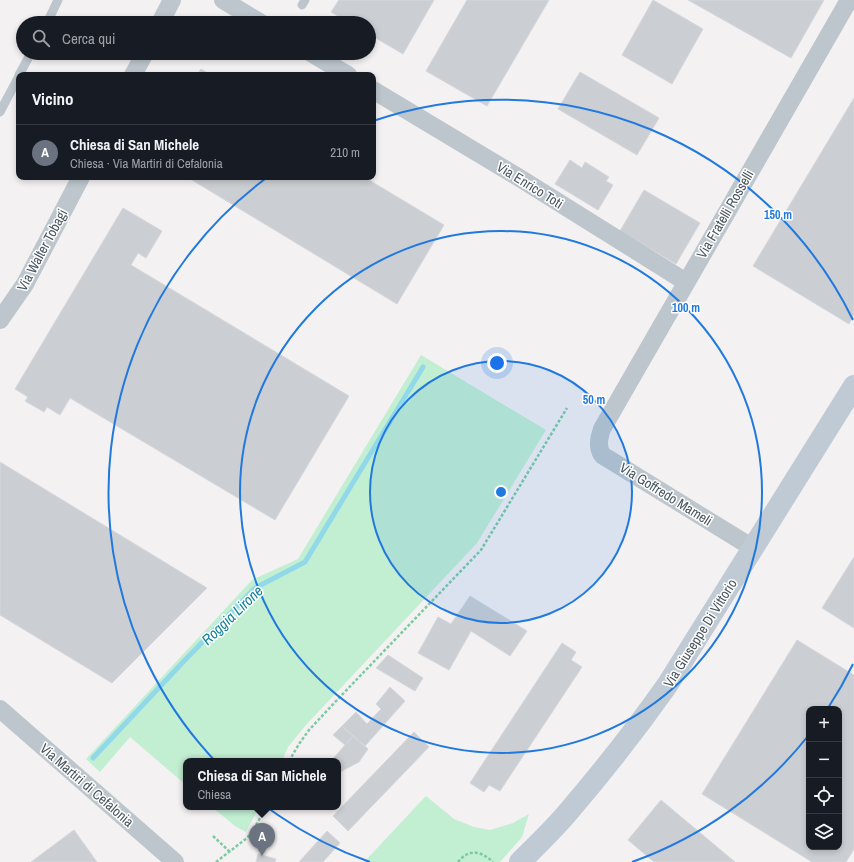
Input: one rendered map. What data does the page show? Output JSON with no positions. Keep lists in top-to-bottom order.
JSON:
{
  "streets": {
    "main road": ["Via Giuseppe Di Vittorio"],
    "street": [
      "Via Enrico Toti",
      "Via Fratelli Rosselli",
      "Via Walter Tobagi",
      "Via Goffredo Mameli",
      "Via Martiri di Cefalonia"
    ]
  },
  "crossings": [
    ["Via Enrico Toti", "Via Fratelli Rosselli"],
    ["Via Fratelli Rosselli", "Via Goffredo Mameli"],
    ["Via Goffredo Mameli", "Via Giuseppe Di Vittorio"]
  ],
  "water": ["Roggia Lirone"],
  "page": {
    "search": "Cerca qui",
    "heading": "Vicino",
    "list": [
      {
        "mark": "A",
        "name": "Chiesa di San Michele",
        "note": "Chiesa · Via Martiri di Cefalonia",
        "value": "210 m"
      }
    ],
    "map_buttons": ["+", "−"],
    "popup": ["Chiesa di San Michele", "Chiesa"],
    "pins": "A"
  },
  "rings": ["150 m", "100 m", "50 m"]
}
